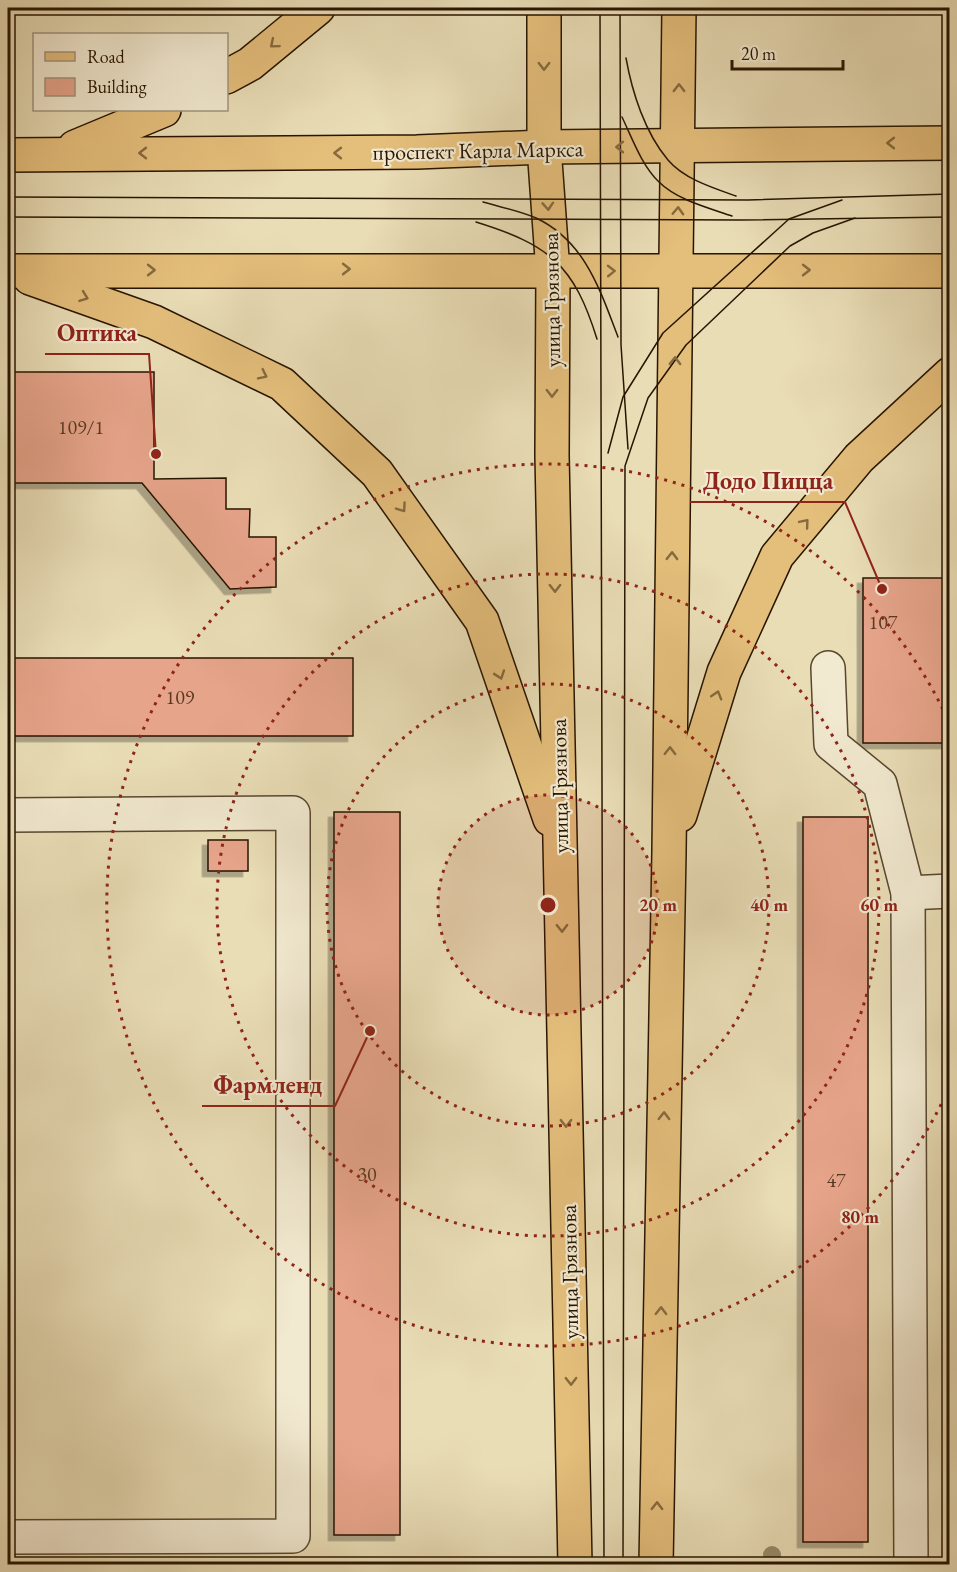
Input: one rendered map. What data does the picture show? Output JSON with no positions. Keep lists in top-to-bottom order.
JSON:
{
  "streets": {
    "main road": ["проспект Карла Маркса", "улица Грязнова"]
  },
  "crossings": [
    ["проспект Карла Маркса", "улица Грязнова"]
  ],
  "places": ["Оптика", "Додо Пицца", "Фармленд"],
  "house_numbers": [
    "109/1",
    "107",
    "109",
    "30",
    "47"
  ],
  "legend": ["Road", "Building"],
  "scale_bar": "20 m",
  "rings": [
    "20 m",
    "40 m",
    "60 m",
    "80 m"
  ]
}
